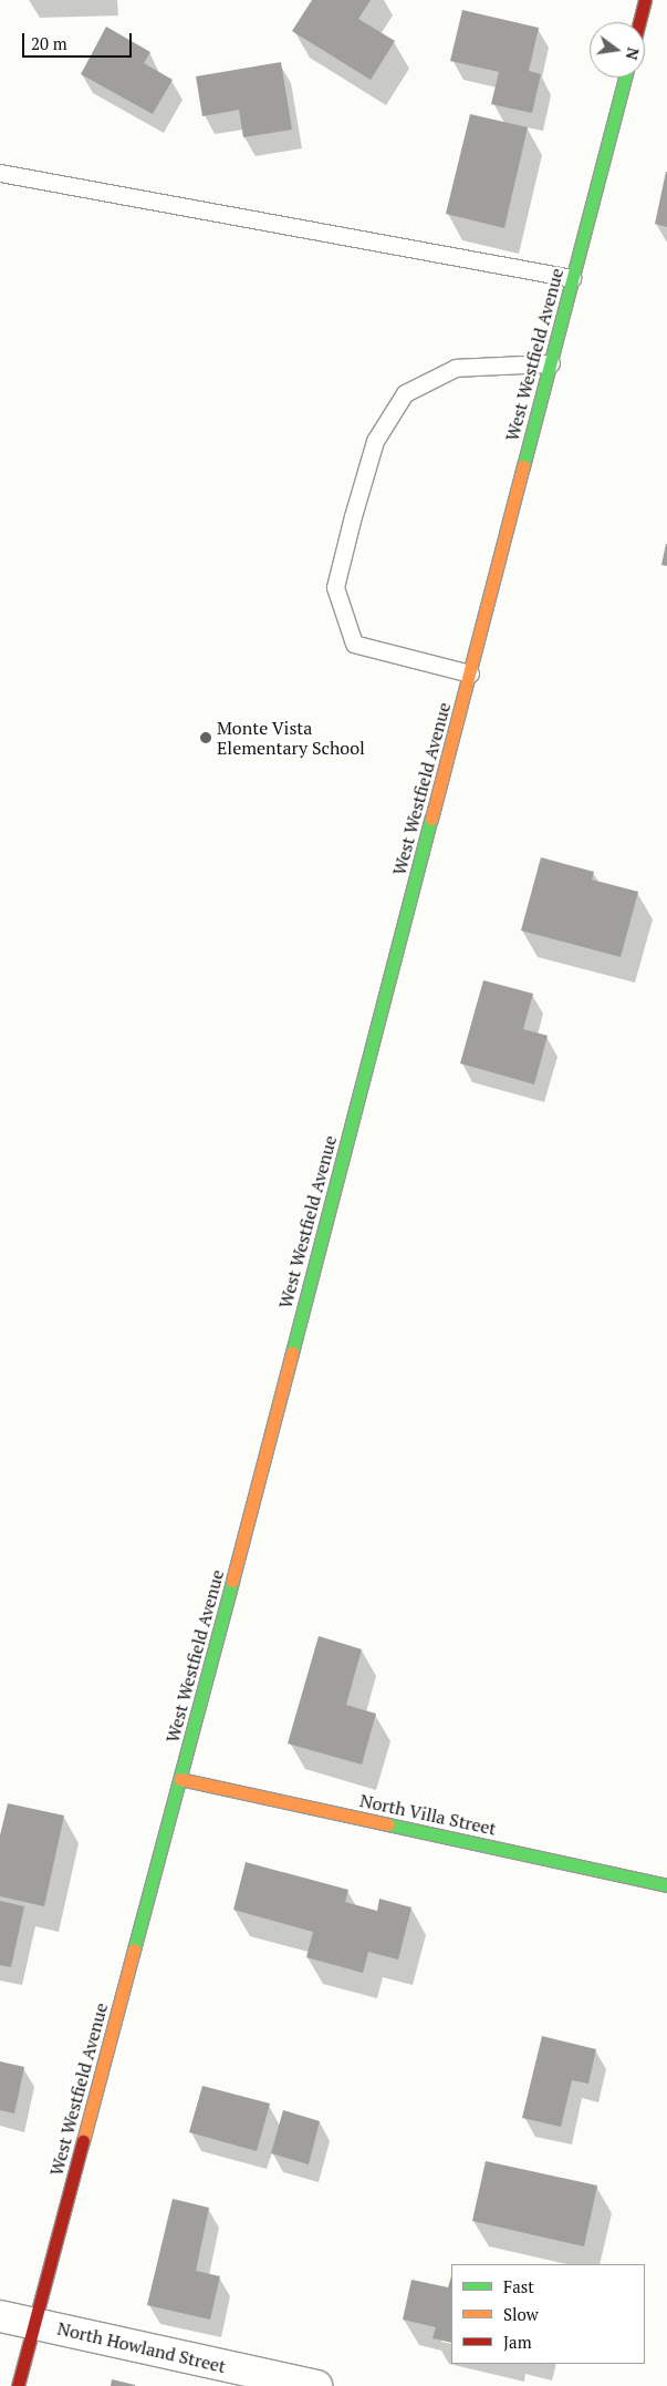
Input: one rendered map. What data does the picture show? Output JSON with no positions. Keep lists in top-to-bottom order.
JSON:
{
  "streets": {
    "street": ["West Westfield Avenue", "North Villa Street", "North Howland Street"]
  },
  "crossings": [
    ["West Westfield Avenue", "North Villa Street"],
    ["West Westfield Avenue", "North Howland Street"]
  ],
  "places": ["Monte Vista Elementary School"],
  "legend": ["Fast", "Slow", "Jam"],
  "scale_bar": "20 m",
  "north": "right"
}
